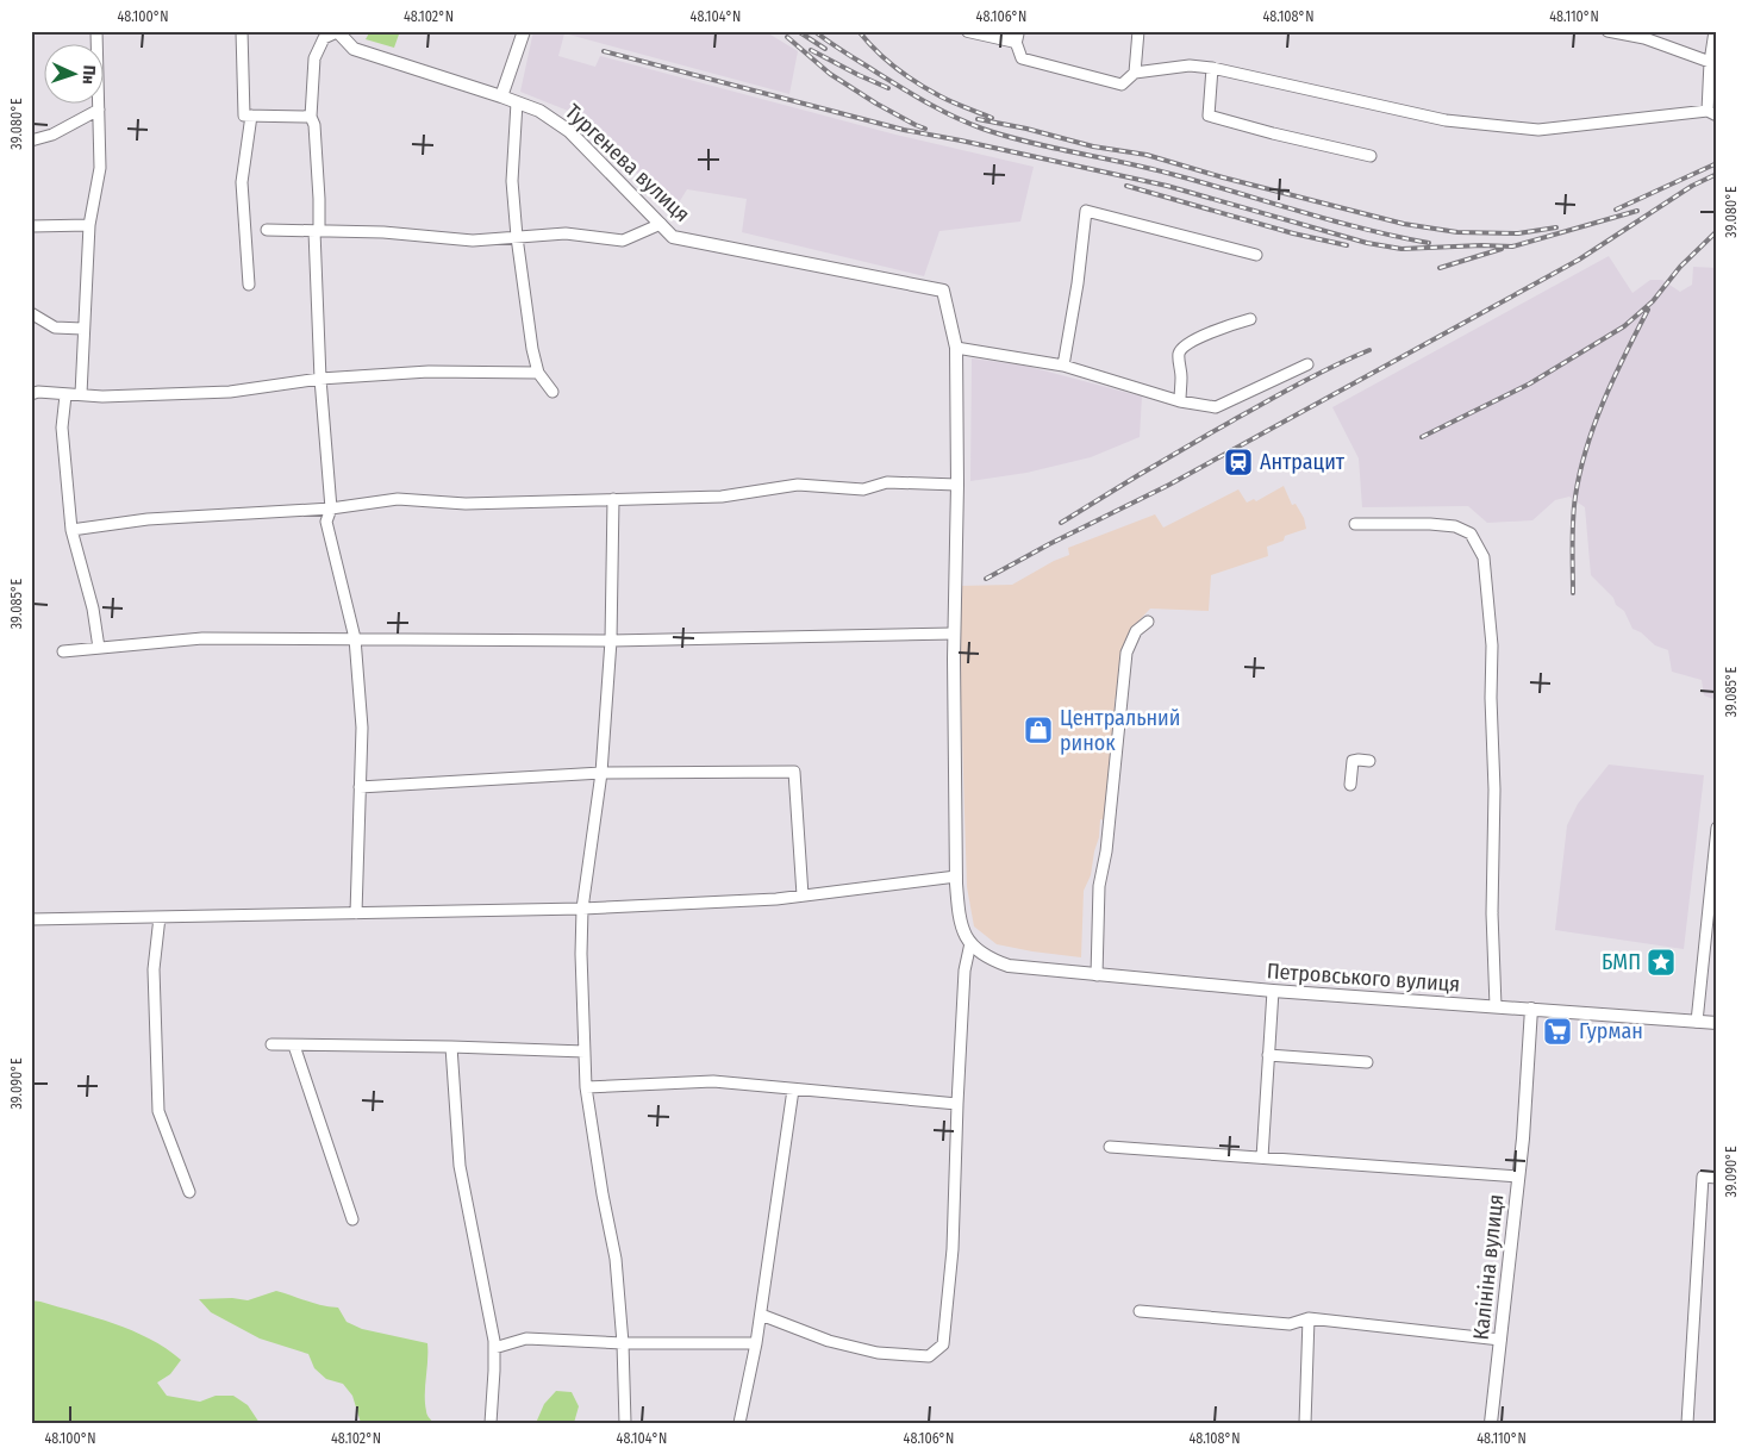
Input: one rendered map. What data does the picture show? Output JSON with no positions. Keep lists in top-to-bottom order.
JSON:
{
  "streets": {
    "street": ["Тургенева вулиця", "Петровського вулиця", "Калініна вулиця"]
  },
  "crossings": [
    ["Петровського вулиця", "Калініна вулиця"]
  ],
  "places": {
    "station": ["Антрацит"],
    "shop": ["Центральний ринок"],
    "place": ["БМП"],
    "supermarket": ["Гурман"]
  },
  "north": "right",
  "coordinates": [
    "48.100°N",
    "48.102°N",
    "48.104°N",
    "48.106°N",
    "48.108°N",
    "48.110°N",
    "39.080°E",
    "39.085°E",
    "39.090°E"
  ]
}
